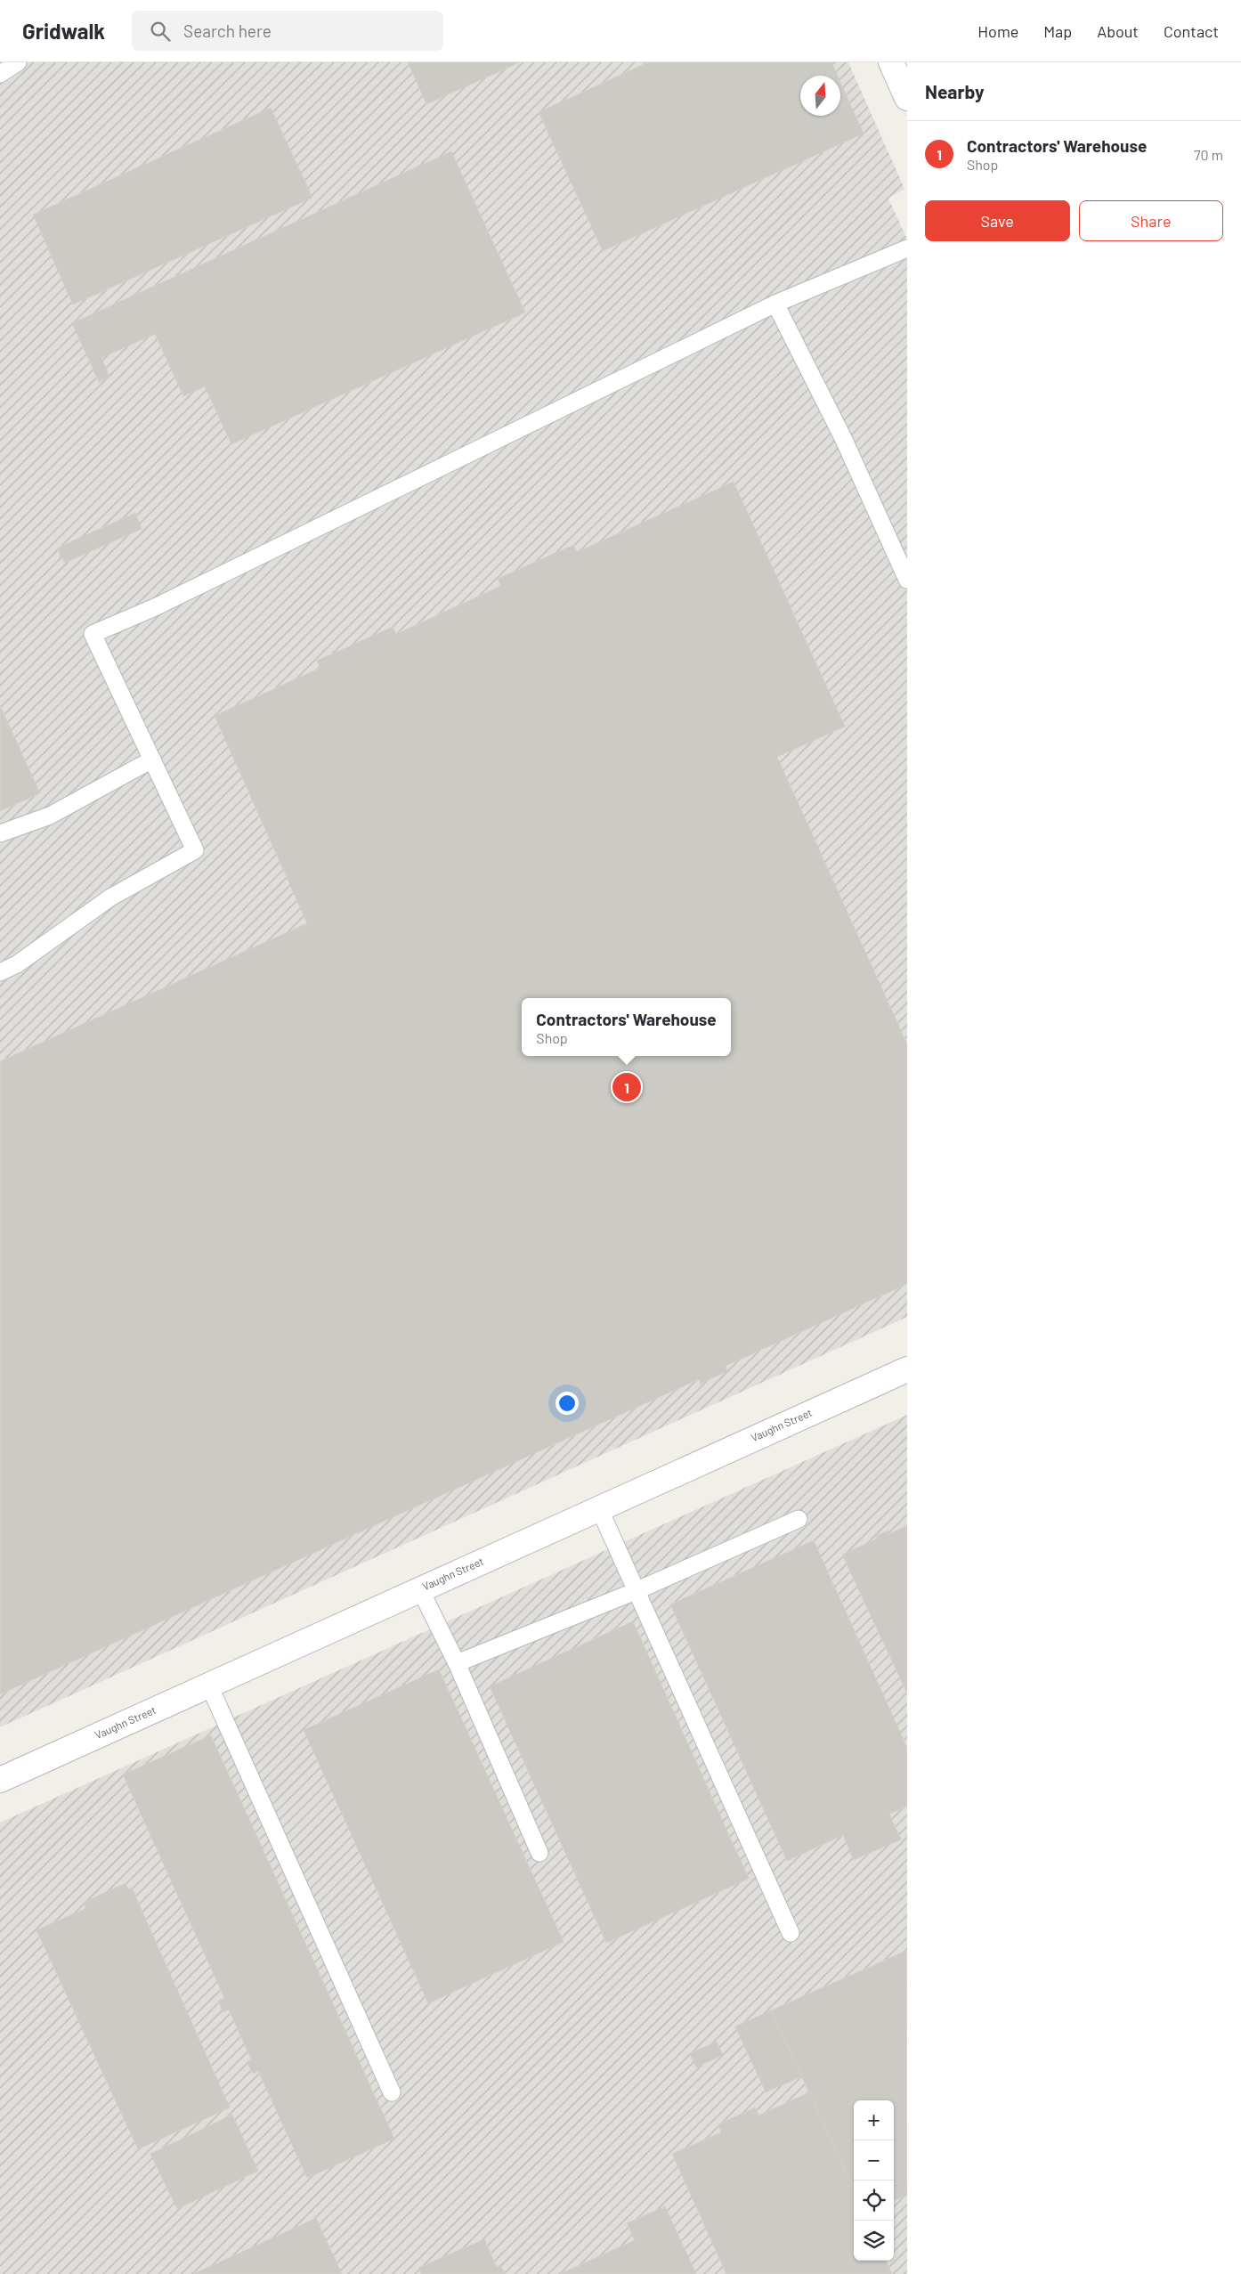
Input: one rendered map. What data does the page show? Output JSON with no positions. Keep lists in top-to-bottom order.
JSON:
{
  "streets": {
    "street": ["Vaughn Street"]
  },
  "north": "top",
  "page": {
    "header": "Gridwalk",
    "search": "Search here",
    "nav": [
      "Home",
      "Map",
      "About",
      "Contact"
    ],
    "heading": "Nearby",
    "list": [
      {
        "mark": "1",
        "name": "Contractors' Warehouse",
        "note": "Shop",
        "value": "70 m"
      }
    ],
    "buttons": ["Save", "Share"],
    "popup": ["Contractors' Warehouse", "Shop"],
    "pins": "1",
    "map_buttons": ["+", "−"]
  }
}
